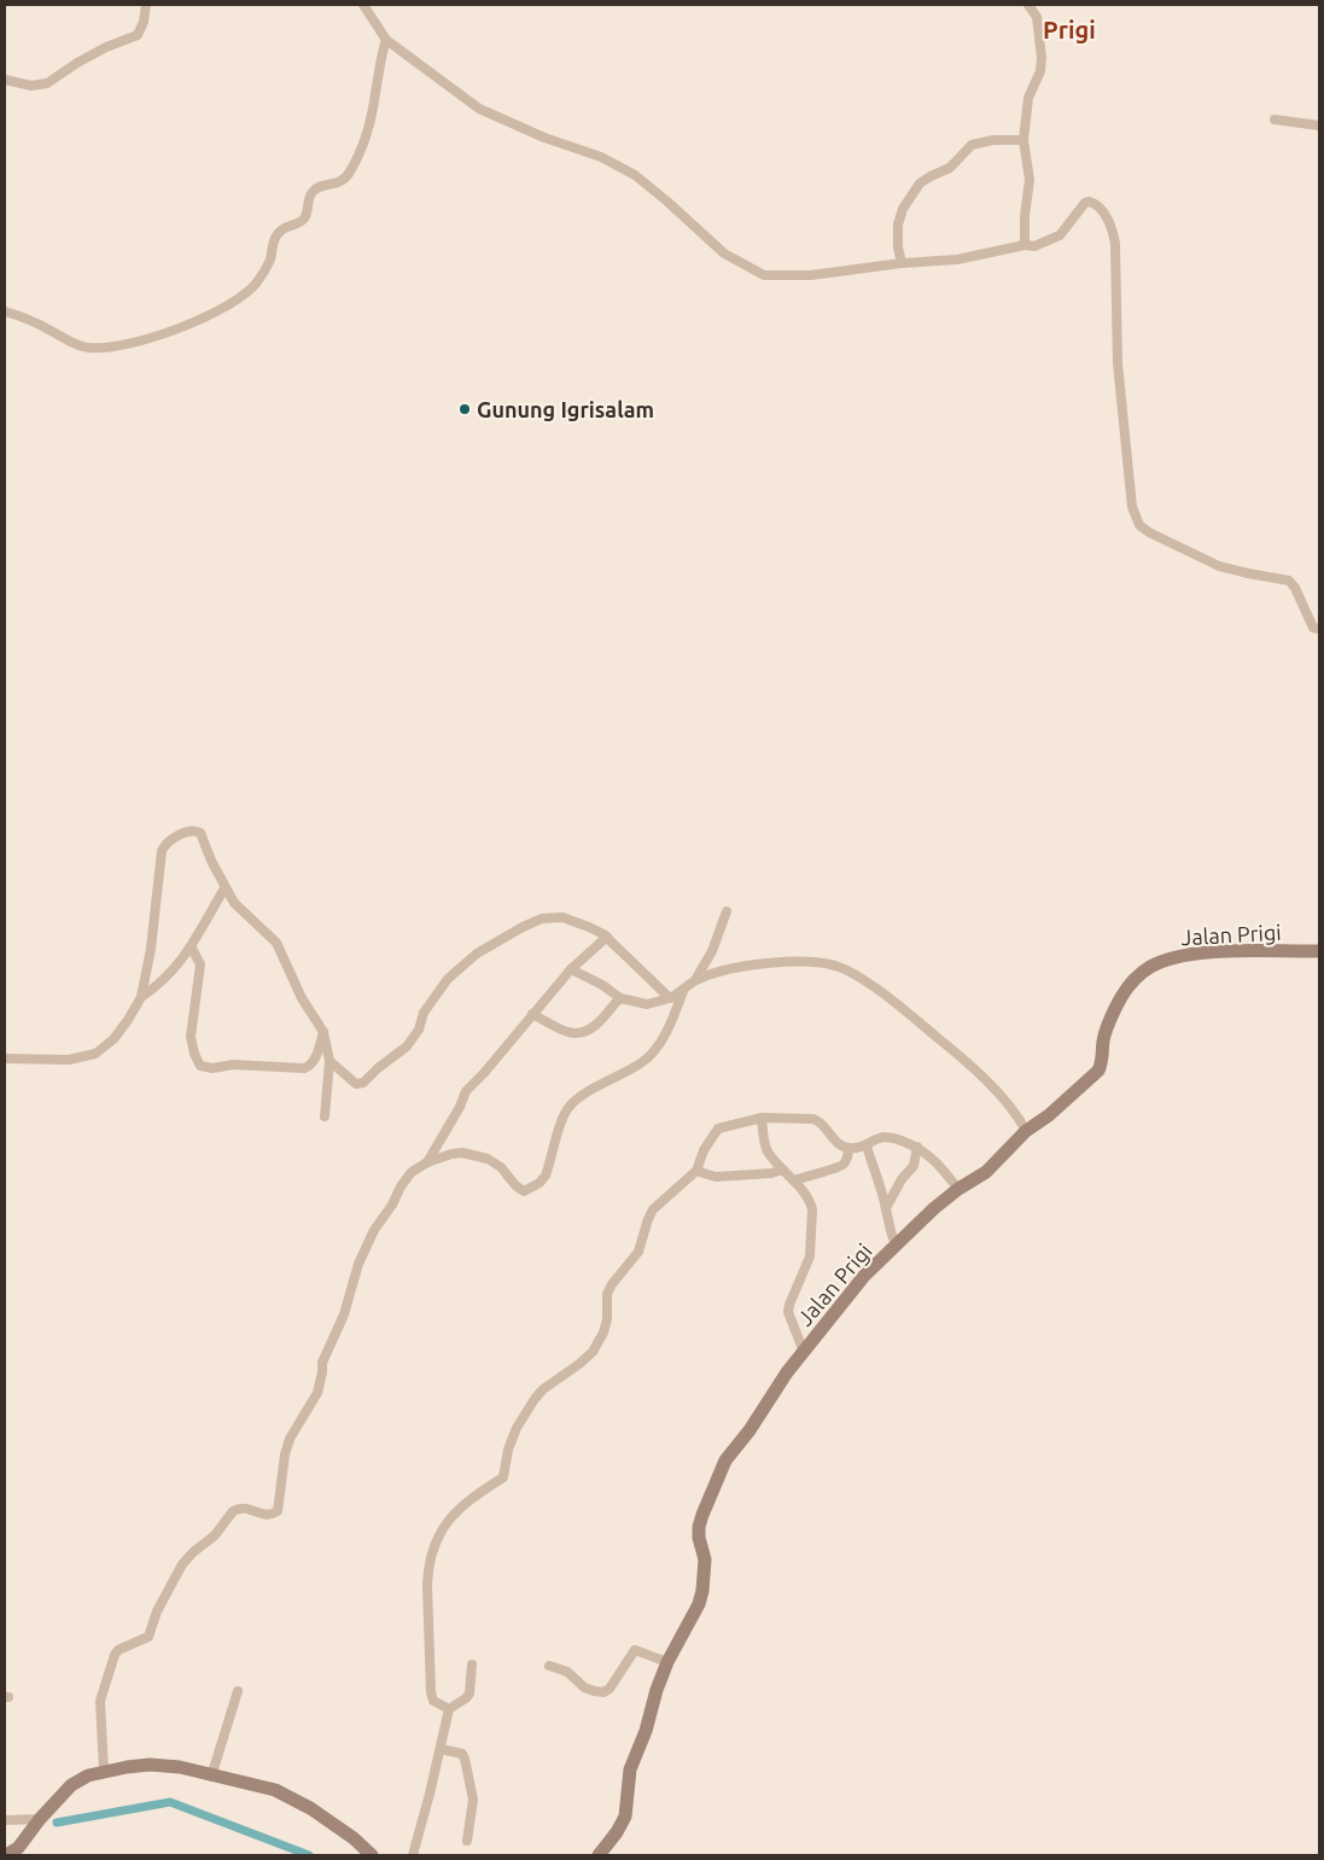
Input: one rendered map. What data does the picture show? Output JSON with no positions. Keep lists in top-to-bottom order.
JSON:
{
  "streets": {
    "street": ["Jalan Prigi"]
  },
  "districts": ["Prigi"],
  "places": ["Gunung Igrisalam"]
}
